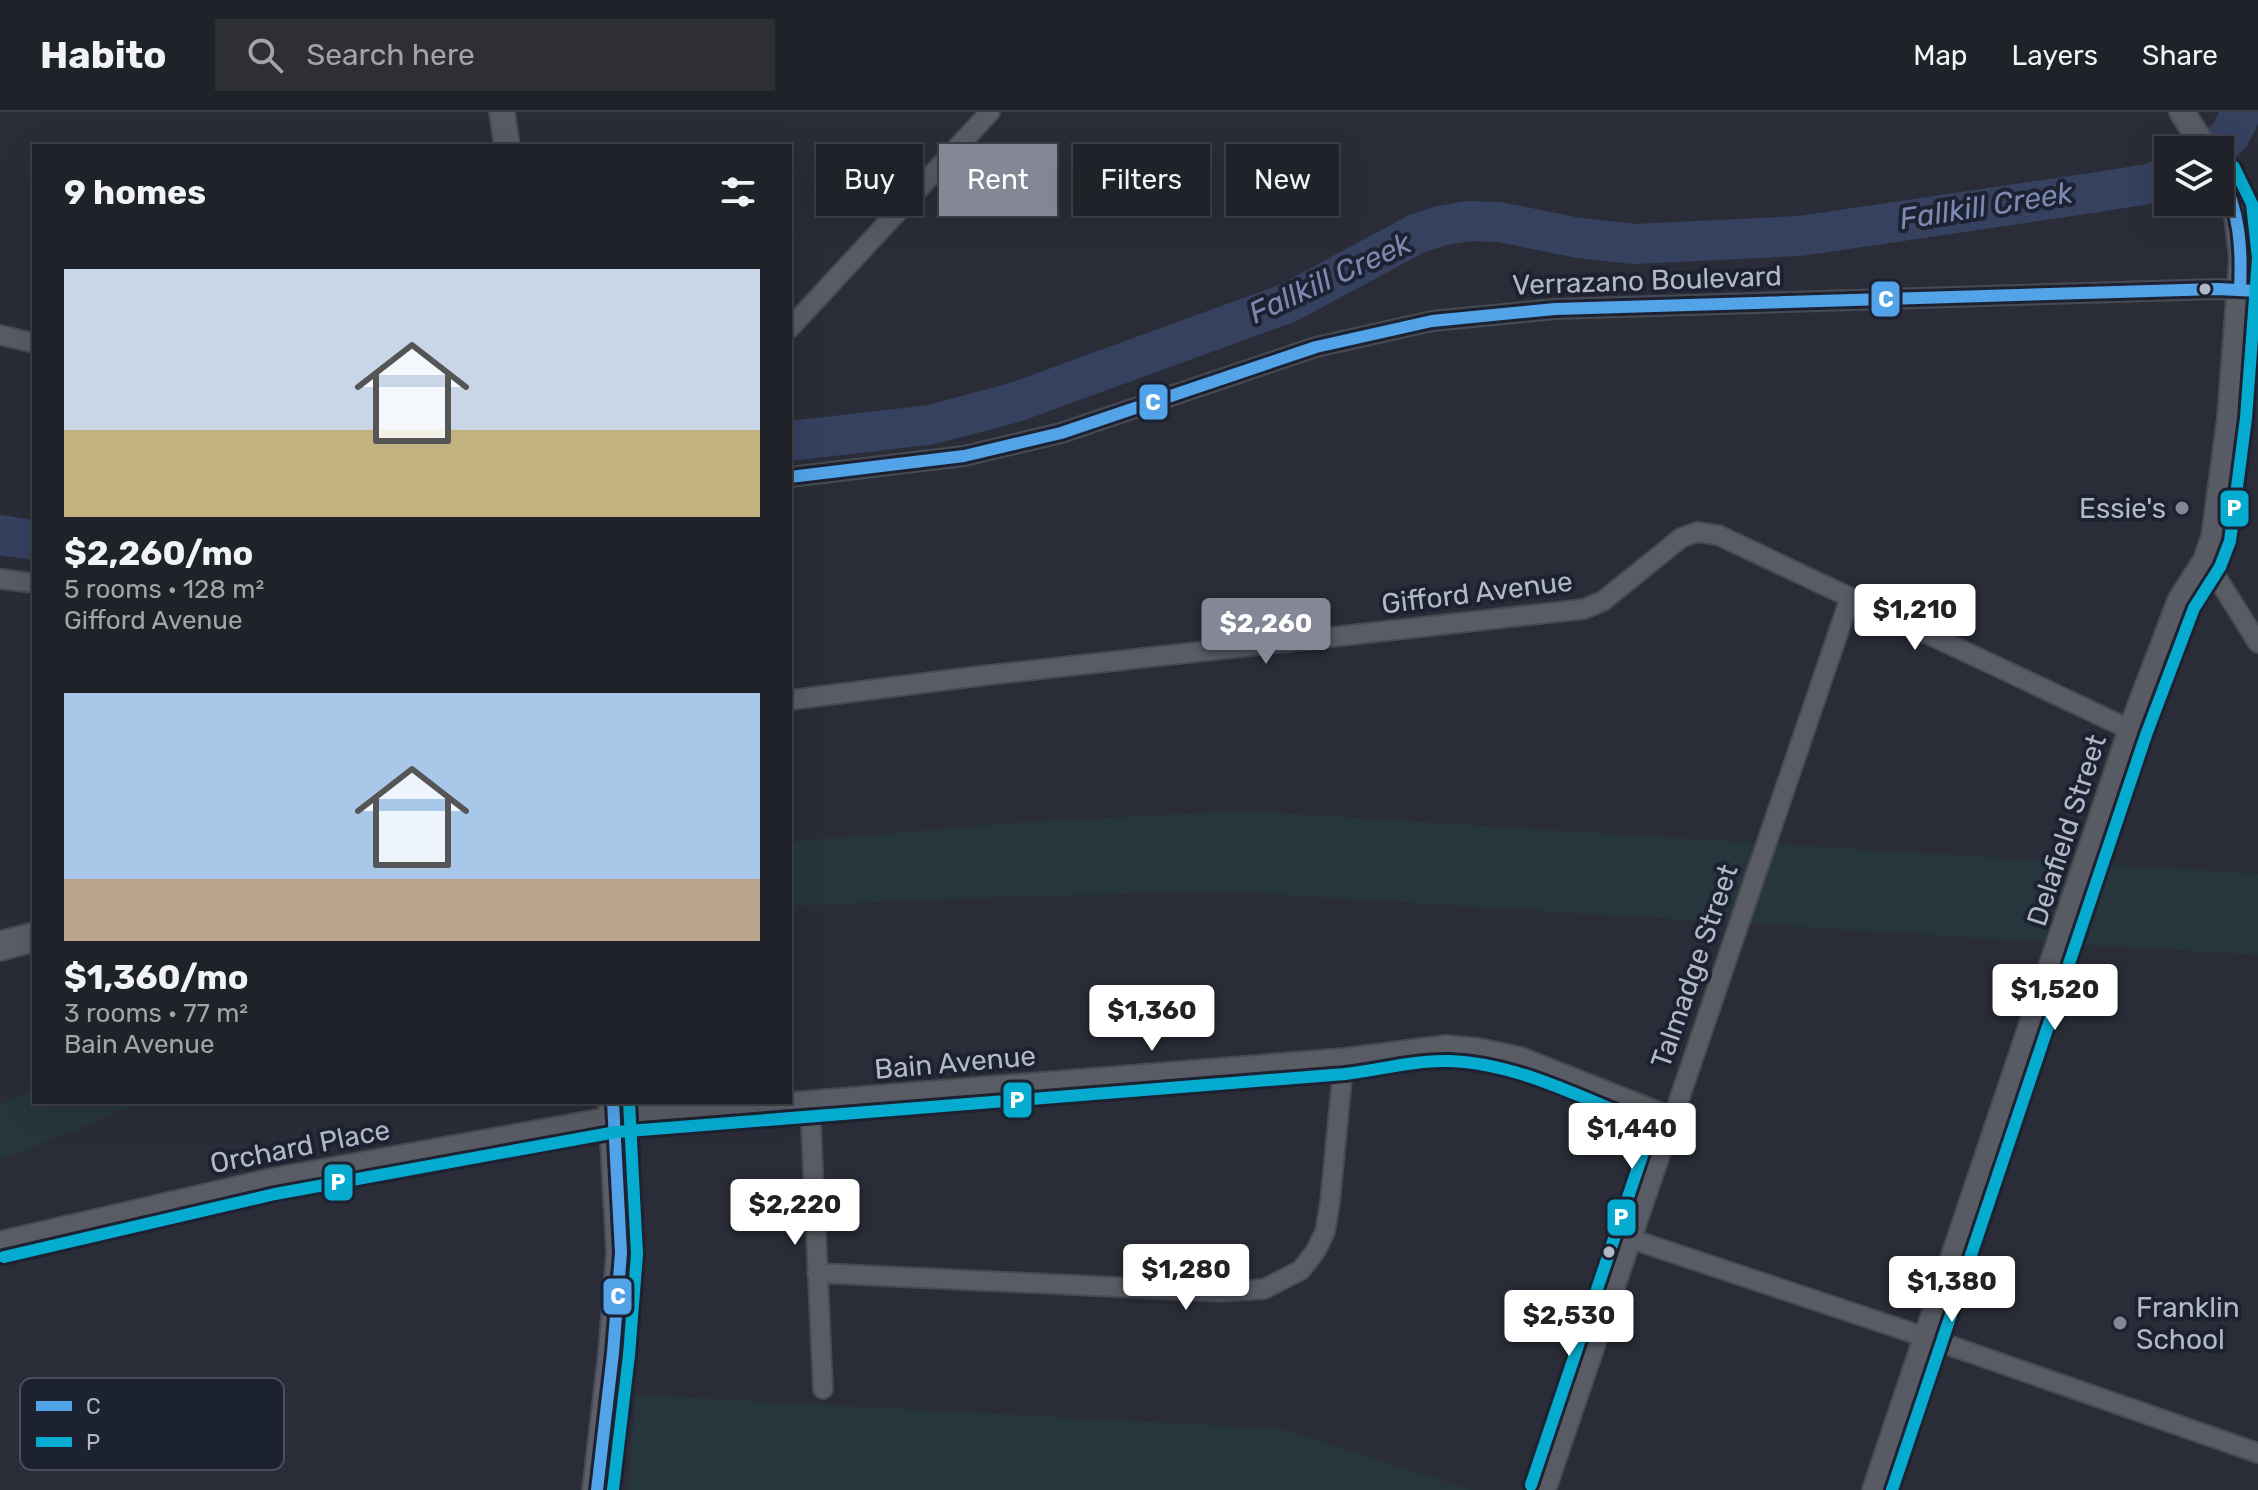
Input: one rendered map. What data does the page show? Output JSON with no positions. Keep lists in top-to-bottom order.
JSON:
{
  "streets": {
    "street": [
      "Verrazano Boulevard",
      "Gifford Avenue",
      "Delafield Street",
      "Talmadge Street",
      "Bain Avenue",
      "Orchard Place"
    ]
  },
  "crossings": [
    ["Verrazano Boulevard", "Delafield Street"],
    ["Gifford Avenue", "Talmadge Street"],
    ["Talmadge Street", "Bain Avenue"],
    ["Bain Avenue", "Orchard Place"]
  ],
  "water": ["Fallkill Creek"],
  "places": ["Essie's", "Franklin School"],
  "lines": ["transit line P", "transit line C"],
  "legend": ["C", "P"],
  "page": {
    "header": "Habito",
    "search": "Search here",
    "nav": ["Map", "Layers", "Share"],
    "chip": [
      "Buy",
      "Rent",
      "Filters",
      "New"
    ],
    "heading": "9 homes",
    "list": [
      {
        "name": "$2,260/mo",
        "note": "5 rooms · 128 m² · Gifford Avenue"
      },
      {
        "name": "$1,360/mo",
        "note": "3 rooms · 77 m² · Bain Avenue"
      }
    ],
    "price": [
      "$1,210",
      "$2,260",
      "$1,520",
      "$1,360",
      "$1,440",
      "$2,220",
      "$1,280",
      "$1,380",
      "$2,530"
    ]
  }
}
